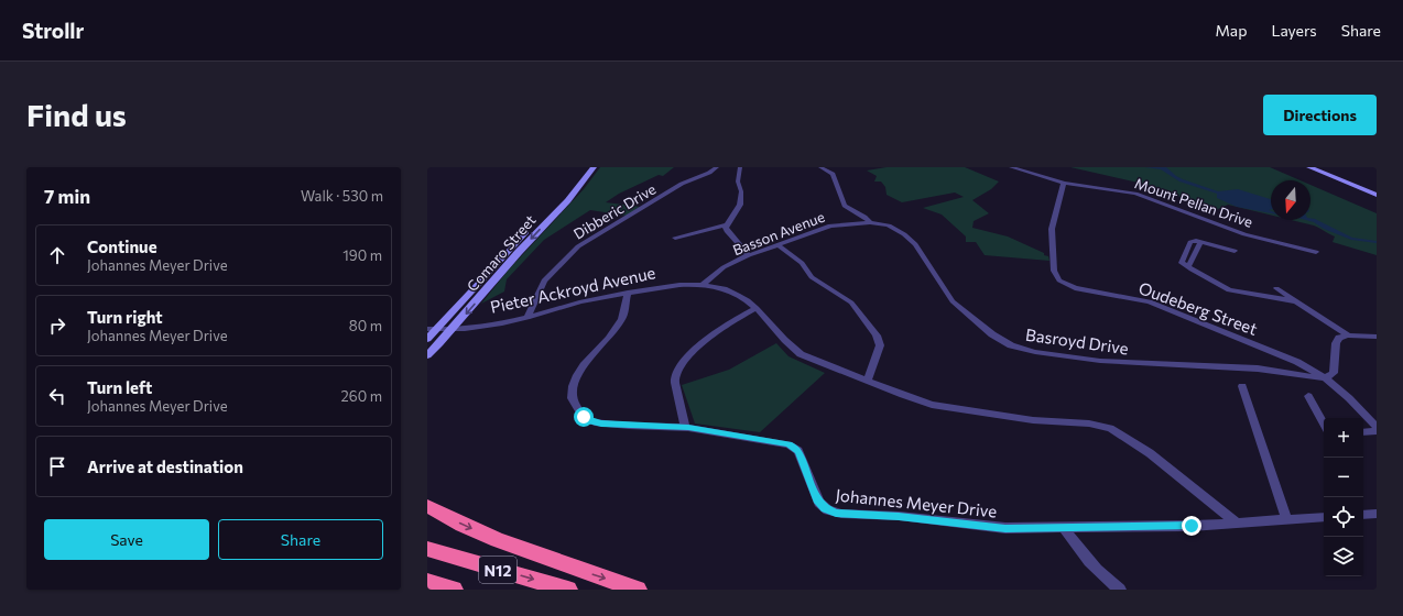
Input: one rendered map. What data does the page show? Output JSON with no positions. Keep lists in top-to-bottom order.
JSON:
{
  "streets": {
    "highway": ["N12"],
    "street": [
      "Mount Pellan Drive",
      "Dibberic Drive",
      "Basson Avenue",
      "Comaro Street",
      "Pieter Ackroyd Avenue",
      "Oudeberg Street",
      "Basroyd Drive",
      "Johannes Meyer Drive"
    ]
  },
  "crossings": [
    ["Mount Pellan Drive", "Oudeberg Street"],
    ["Dibberic Drive", "Pieter Ackroyd Avenue"],
    ["Basson Avenue", "Pieter Ackroyd Avenue"],
    ["Basson Avenue", "Basroyd Drive"],
    ["Comaro Street", "Pieter Ackroyd Avenue"],
    ["Pieter Ackroyd Avenue", "Johannes Meyer Drive"],
    ["Oudeberg Street", "Basroyd Drive"]
  ],
  "north": "bottom",
  "page": {
    "header": "Strollr",
    "nav": ["Map", "Layers", "Share"],
    "buttons": [
      "Directions",
      ["Save", "Share"]
    ],
    "title": "Find us",
    "heading": ["7 min", "Walk · 530 m"],
    "list": [
      ["Continue", "Johannes Meyer Drive", "190 m"],
      ["Turn right", "Johannes Meyer Drive", "80 m"],
      ["Turn left", "Johannes Meyer Drive", "260 m"],
      "Arrive at destination"
    ],
    "map_buttons": ["+", "−"]
  }
}
